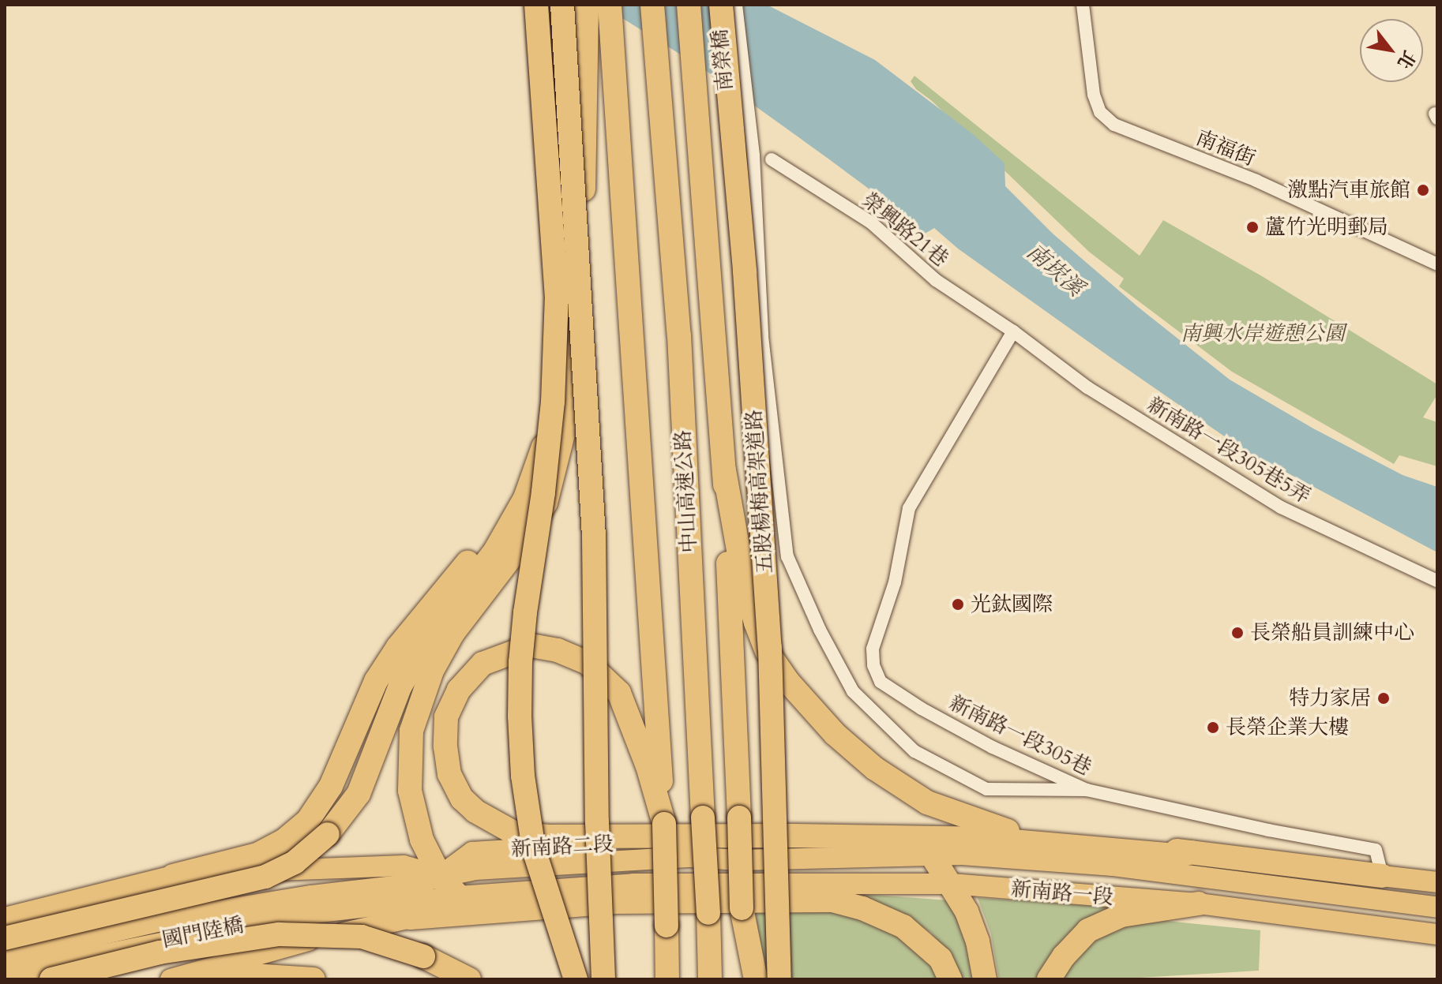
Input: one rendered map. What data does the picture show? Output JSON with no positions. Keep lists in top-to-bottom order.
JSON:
{
  "streets": {
    "highway": ["中山高速公路", "五股楊梅高架道路"],
    "main road": ["新南路二段", "新南路一段", "國門陸橋"],
    "street": [
      "南榮橋",
      "南福街",
      "榮興路21巷",
      "新南路一段305巷5弄",
      "新南路一段305巷"
    ]
  },
  "crossings": [
    ["南榮橋", "新南路一段305巷"],
    ["榮興路21巷", "新南路一段305巷5弄"],
    ["榮興路21巷", "新南路一段305巷"],
    ["新南路一段305巷5弄", "新南路一段305巷"],
    ["新南路二段", "新南路一段"],
    ["新南路二段", "國門陸橋"]
  ],
  "water": ["南崁溪"],
  "parks": ["南興水岸遊憩公園"],
  "places": [
    "激點汽車旅館",
    "蘆竹光明郵局",
    "光鈦國際",
    "長榮船員訓練中心",
    "特力家居",
    "長榮企業大樓"
  ],
  "north": "bottom right"
}
